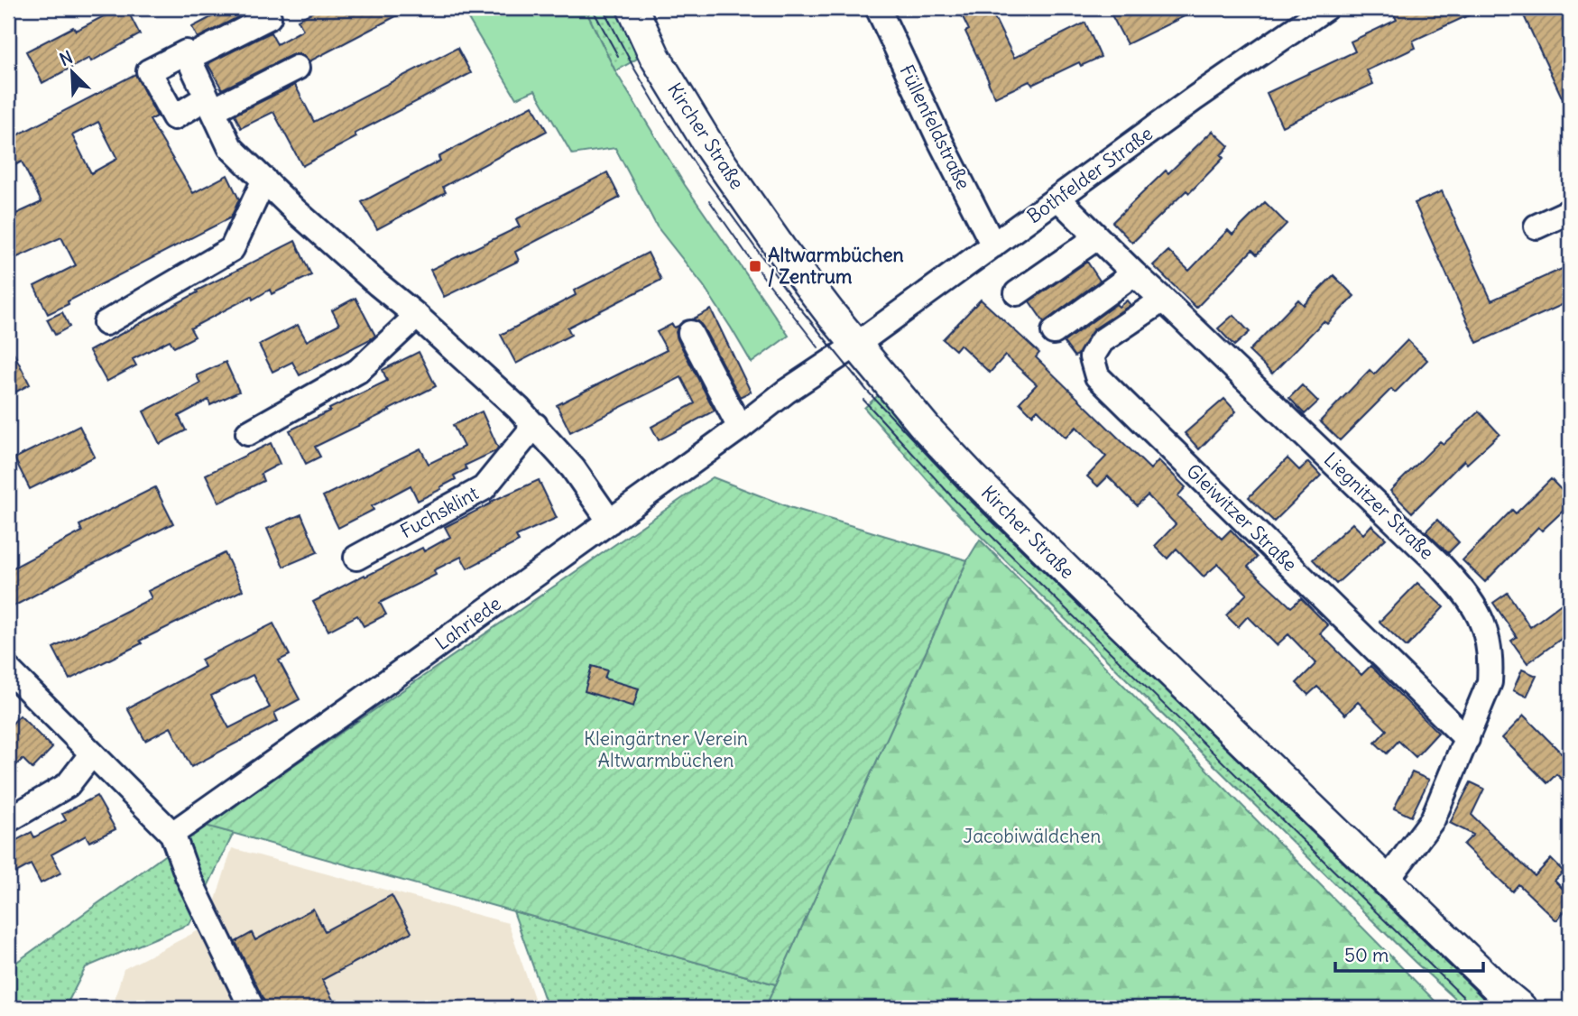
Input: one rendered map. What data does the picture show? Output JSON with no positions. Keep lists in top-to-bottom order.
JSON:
{
  "streets": {
    "main road": ["Kircher Straße"],
    "street": [
      "Füllenfeldstraße",
      "Bothfelder Straße",
      "Liegnitzer Straße",
      "Fuchsklint",
      "Gleiwitzer Straße",
      "Lahriede"
    ]
  },
  "crossings": [
    ["Füllenfeldstraße", "Bothfelder Straße"],
    ["Kircher Straße", "Bothfelder Straße"],
    ["Kircher Straße", "Liegnitzer Straße"],
    ["Kircher Straße", "Lahriede"],
    ["Bothfelder Straße", "Liegnitzer Straße"],
    ["Bothfelder Straße", "Lahriede"],
    ["Liegnitzer Straße", "Gleiwitzer Straße"]
  ],
  "parks": ["Kleingärtner Verein Altwarmbüchen", "Jacobiwäldchen"],
  "places": {
    "transit": ["Altwarmbüchen / Zentrum"]
  },
  "scale_bar": "50 m",
  "north": "top left"
}
